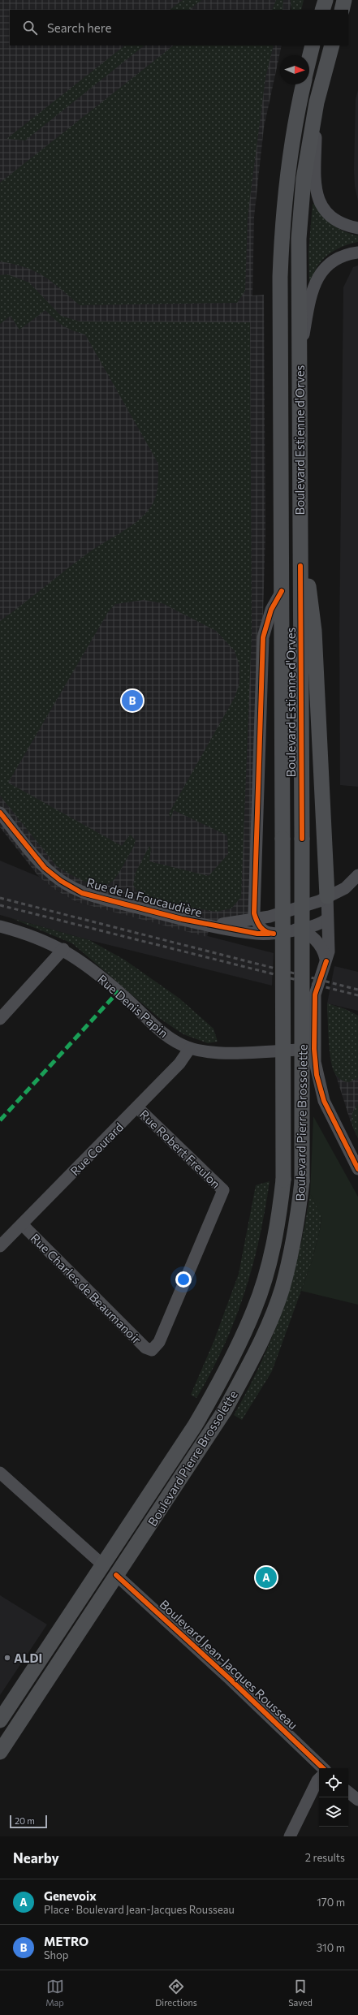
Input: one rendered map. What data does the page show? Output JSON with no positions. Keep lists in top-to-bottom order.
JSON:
{
  "streets": {
    "main road": ["Boulevard Estienne d'Orves", "Boulevard Pierre Brossolette"],
    "street": [
      "Rue de la Foucaudière",
      "Rue Denis Papin",
      "Rue Courard",
      "Rue Robert Freulon",
      "Rue Charles de Beaumanoir",
      "Boulevard Jean-Jacques Rousseau"
    ]
  },
  "crossings": [
    ["Boulevard Estienne d'Orves", "Boulevard Pierre Brossolette"],
    ["Rue Denis Papin", "Rue Courard"],
    ["Boulevard Pierre Brossolette", "Boulevard Jean-Jacques Rousseau"],
    ["Rue Courard", "Rue Robert Freulon"],
    ["Rue Courard", "Rue Charles de Beaumanoir"],
    ["Rue Robert Freulon", "Rue Charles de Beaumanoir"]
  ],
  "places": ["ALDI"],
  "scale_bar": "20 m",
  "north": "right",
  "page": {
    "search": "Search here",
    "pins": ["B", "A"],
    "scale": "20 m",
    "heading": ["Nearby", "2 results"],
    "list": [
      {
        "mark": "A",
        "name": "Genevoix",
        "note": "Place · Boulevard Jean-Jacques Rousseau",
        "value": "170 m"
      },
      {
        "mark": "B",
        "name": "METRO",
        "note": "Shop",
        "value": "310 m"
      }
    ],
    "nav": ["Map", "Directions", "Saved"]
  }
}
